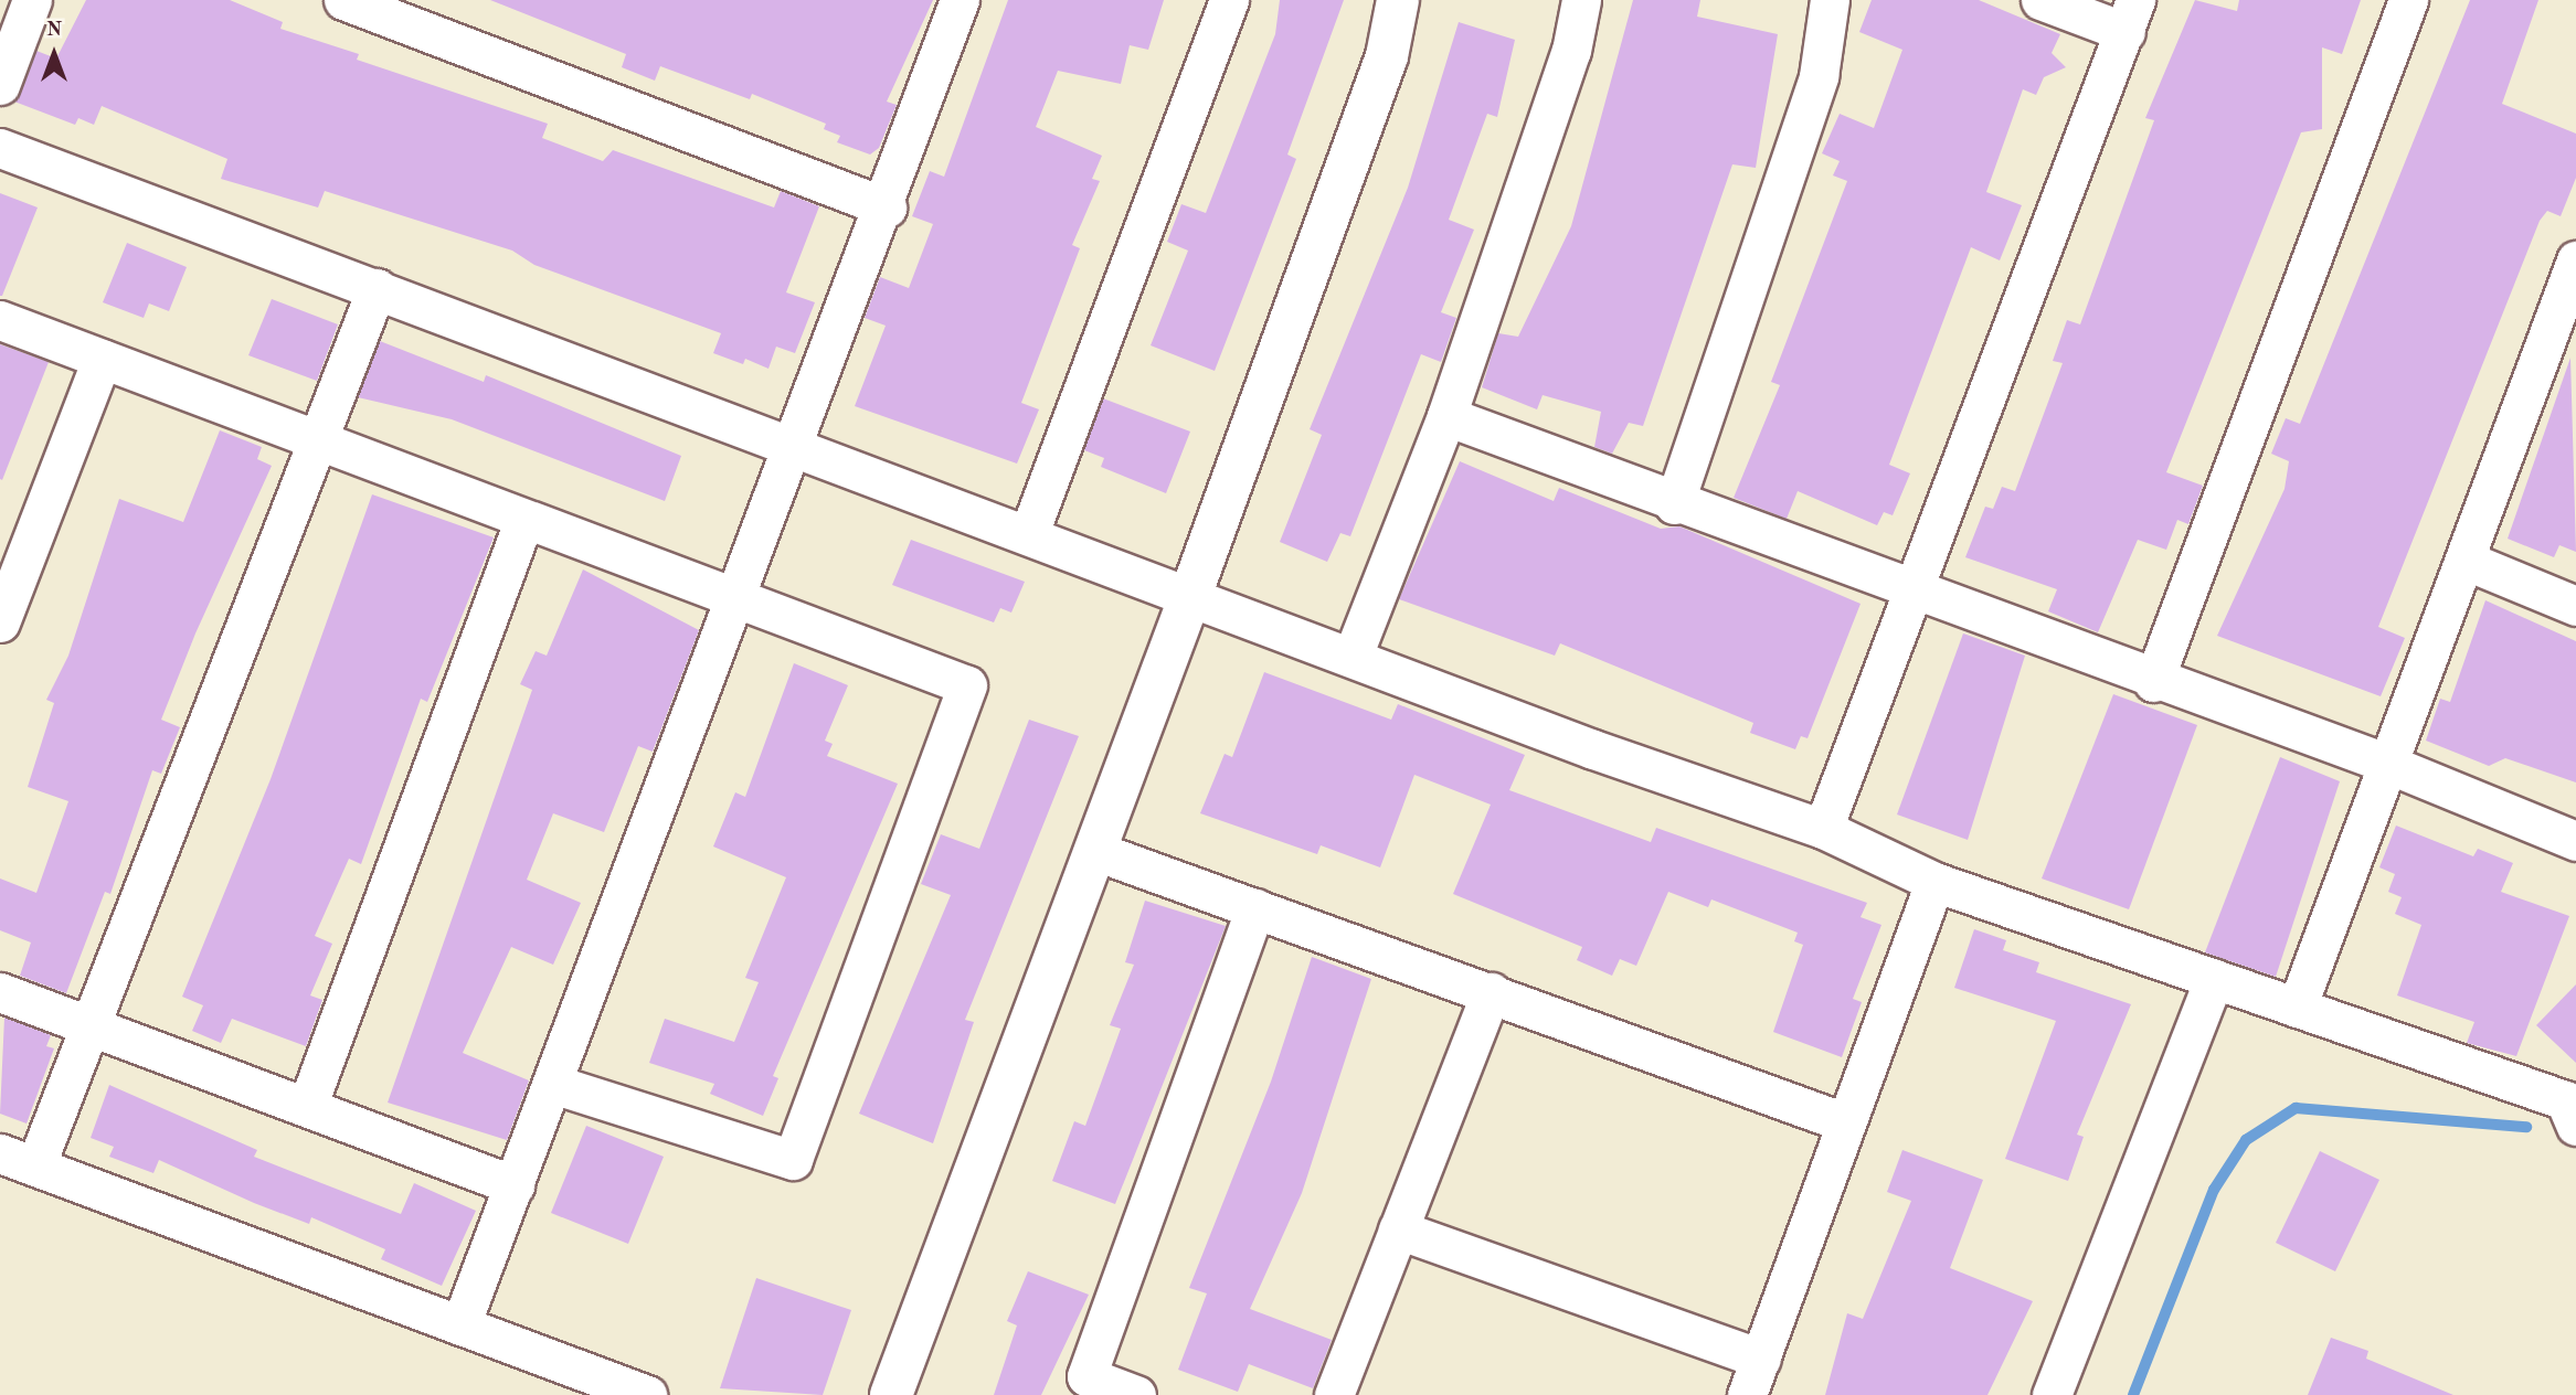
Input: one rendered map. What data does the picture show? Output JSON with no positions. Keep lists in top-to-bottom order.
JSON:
{
  "north": "top"
}
